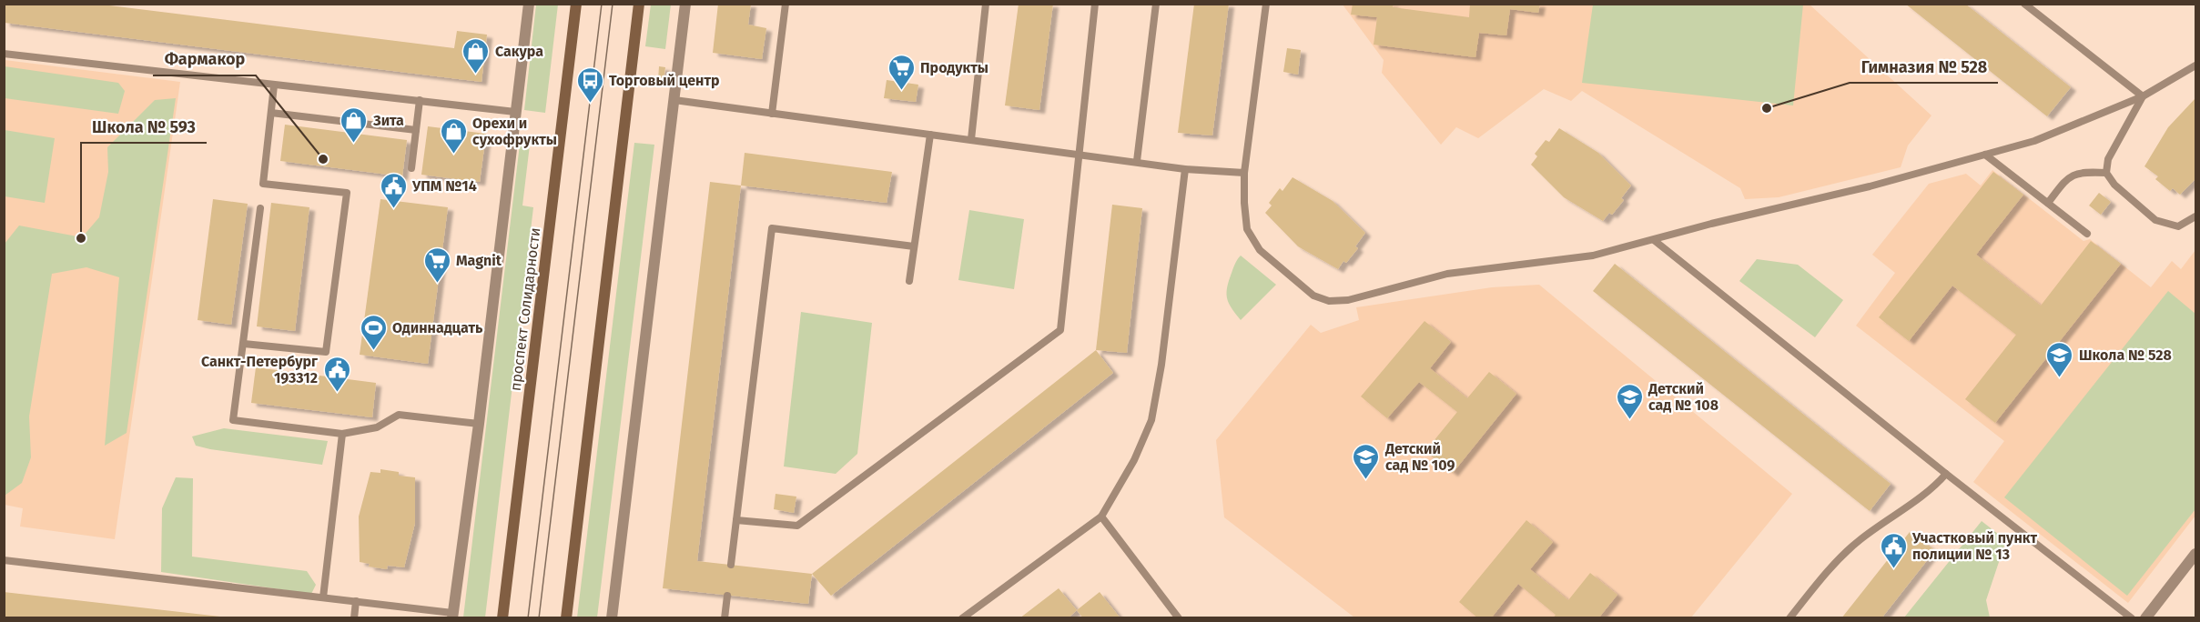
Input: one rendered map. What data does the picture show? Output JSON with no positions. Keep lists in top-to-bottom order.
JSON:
{
  "streets": {
    "main road": ["проспект Солидарности"]
  },
  "places": {
    "shop": ["Сакура", "Зита", "Орехи и сухофрукты"],
    "supermarket": ["Продукты", "Magnit"],
    "bus stop": ["Торговый центр"],
    "other": ["Гимназия № 528", "Фармакор", "Школа № 593"],
    "public building": ["УПМ №14", "Санкт-Петербург 193312", "Участковый пункт полиции № 13"],
    "sports": ["Одиннадцать"],
    "school or university": ["Школа № 528", "Детский сад № 108", "Детский сад № 109"]
  }
}
